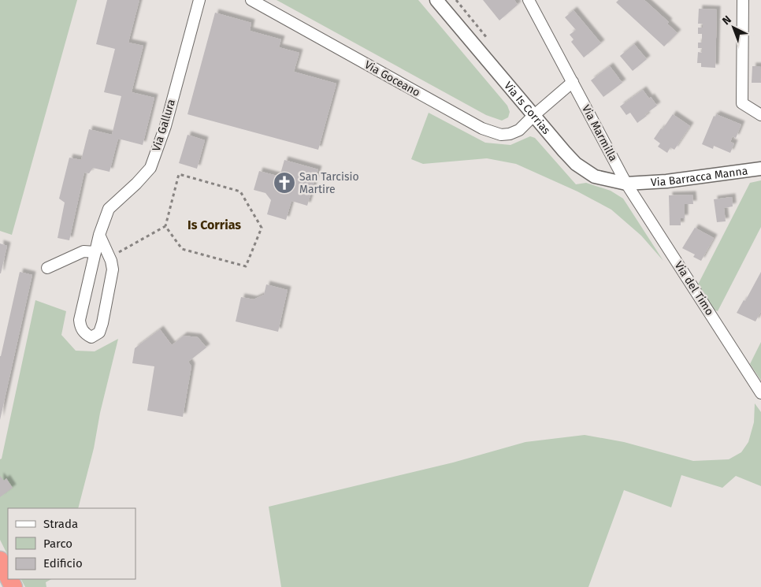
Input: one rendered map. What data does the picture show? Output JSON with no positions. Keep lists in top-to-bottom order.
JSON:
{
  "streets": {
    "street": [
      "Via Goceano",
      "Via Is Corrias",
      "Via Gallura",
      "Via Marmilla",
      "Via Barracca Manna",
      "Via del Timo"
    ]
  },
  "crossings": [
    ["Via Goceano", "Via Is Corrias"],
    ["Via Is Corrias", "Via Marmilla"],
    ["Via Is Corrias", "Via Barracca Manna"],
    ["Via Is Corrias", "Via del Timo"],
    ["Via Marmilla", "Via Barracca Manna"],
    ["Via Marmilla", "Via del Timo"],
    ["Via Barracca Manna", "Via del Timo"]
  ],
  "districts": ["Is Corrias"],
  "places": {
    "church": ["San Tarcisio Martire"]
  },
  "legend": ["Strada", "Parco", "Edificio"],
  "north": "top left"
}
